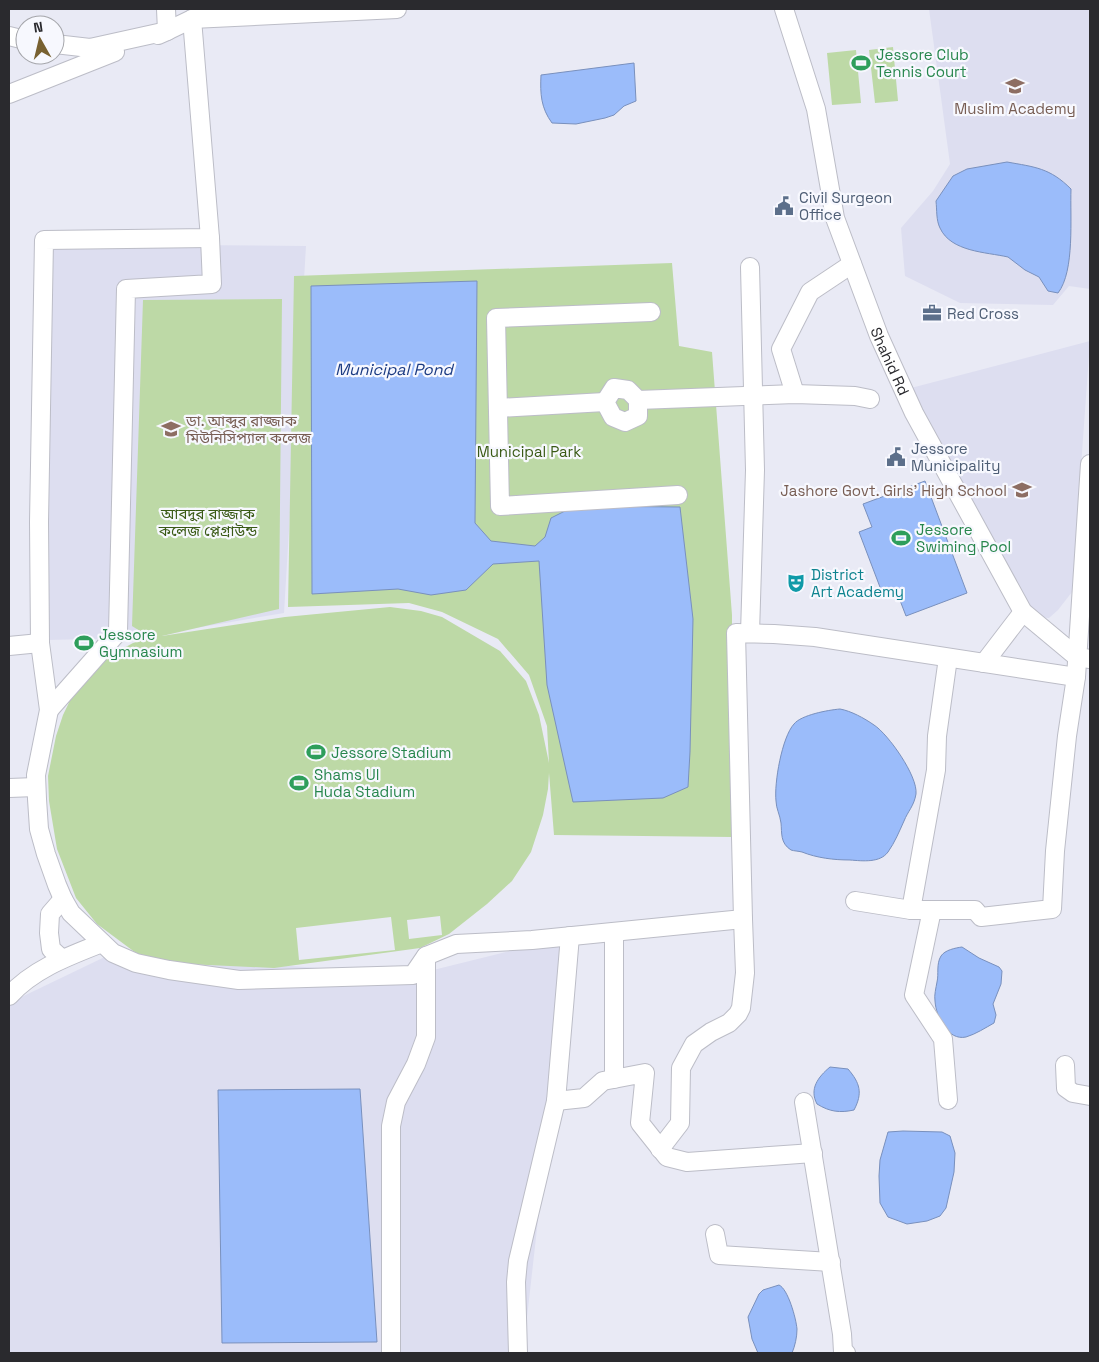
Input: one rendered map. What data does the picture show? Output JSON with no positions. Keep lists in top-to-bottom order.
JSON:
{
  "streets": {
    "street": ["Shahid Rd"]
  },
  "water": ["Municipal Pond"],
  "parks": ["Municipal Park", "আবদুর রাজ্জাক কলেজ প্লেগ্রাউন্ড"],
  "places": {
    "sports": [
      "Jessore Club Tennis Court",
      "Jessore Swiming Pool",
      "Jessore Gymnasium",
      "Jessore Stadium",
      "Shams Ul Huda Stadium"
    ],
    "school or university": ["Muslim Academy", "ডা. আব্দুর রাজ্জাক মিউনিসিপ্যাল কলেজ", "Jashore Govt. Girls' High School"],
    "public building": ["Civil Surgeon Office", "Jessore Municipality"],
    "office": ["Red Cross"],
    "theatre": ["District Art Academy"]
  },
  "north": "top"
}
